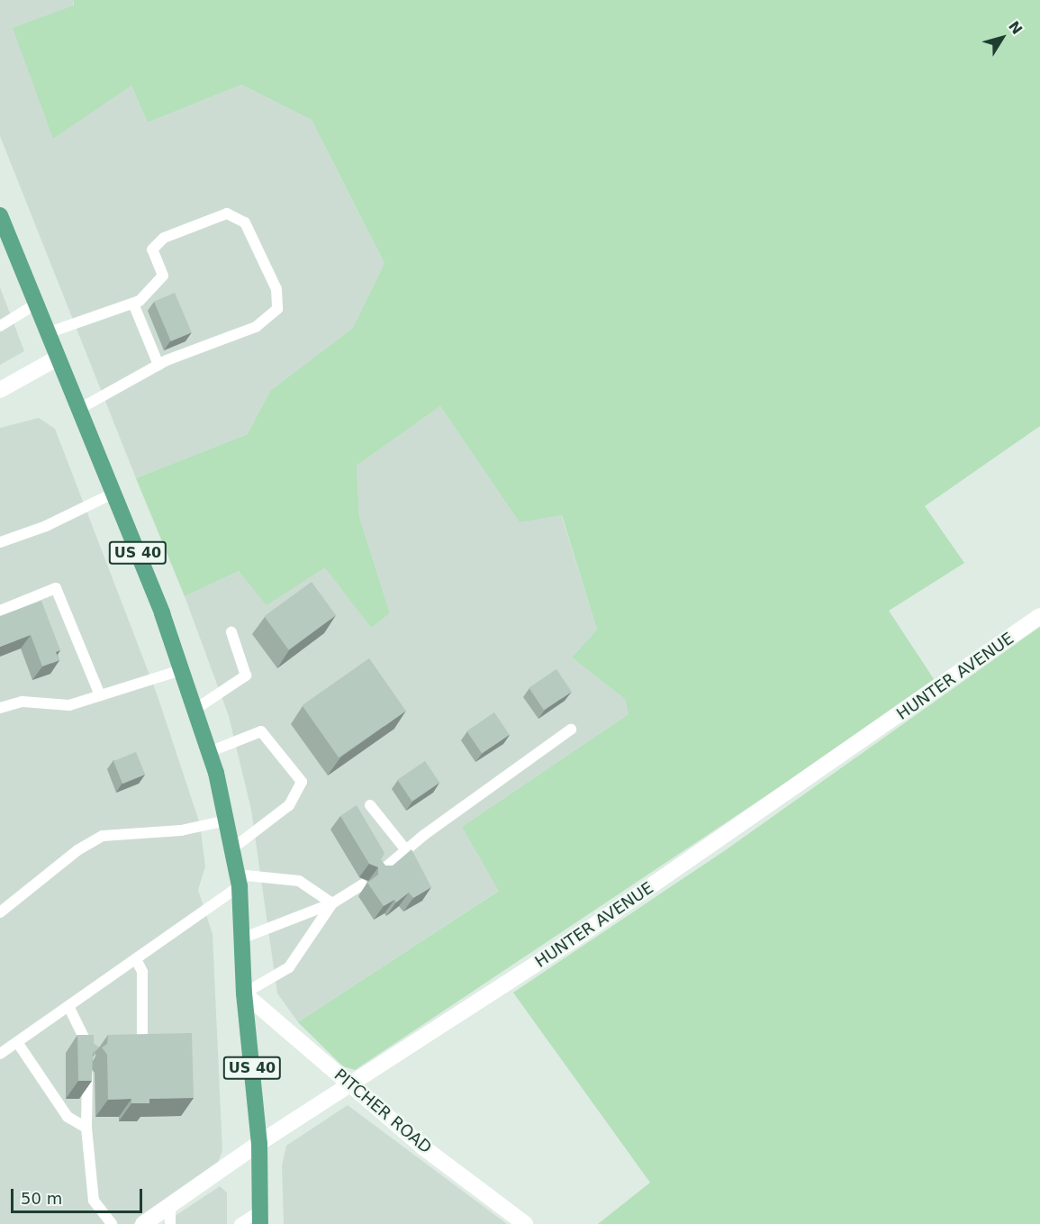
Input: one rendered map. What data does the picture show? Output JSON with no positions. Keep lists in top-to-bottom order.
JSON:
{
  "streets": {
    "main road": ["US 40"],
    "street": ["HUNTER AVENUE", "PITCHER ROAD"]
  },
  "crossings": [
    ["US 40", "HUNTER AVENUE"],
    ["US 40", "PITCHER ROAD"],
    ["HUNTER AVENUE", "PITCHER ROAD"]
  ],
  "scale_bar": "50 m",
  "north": "top right"
}
